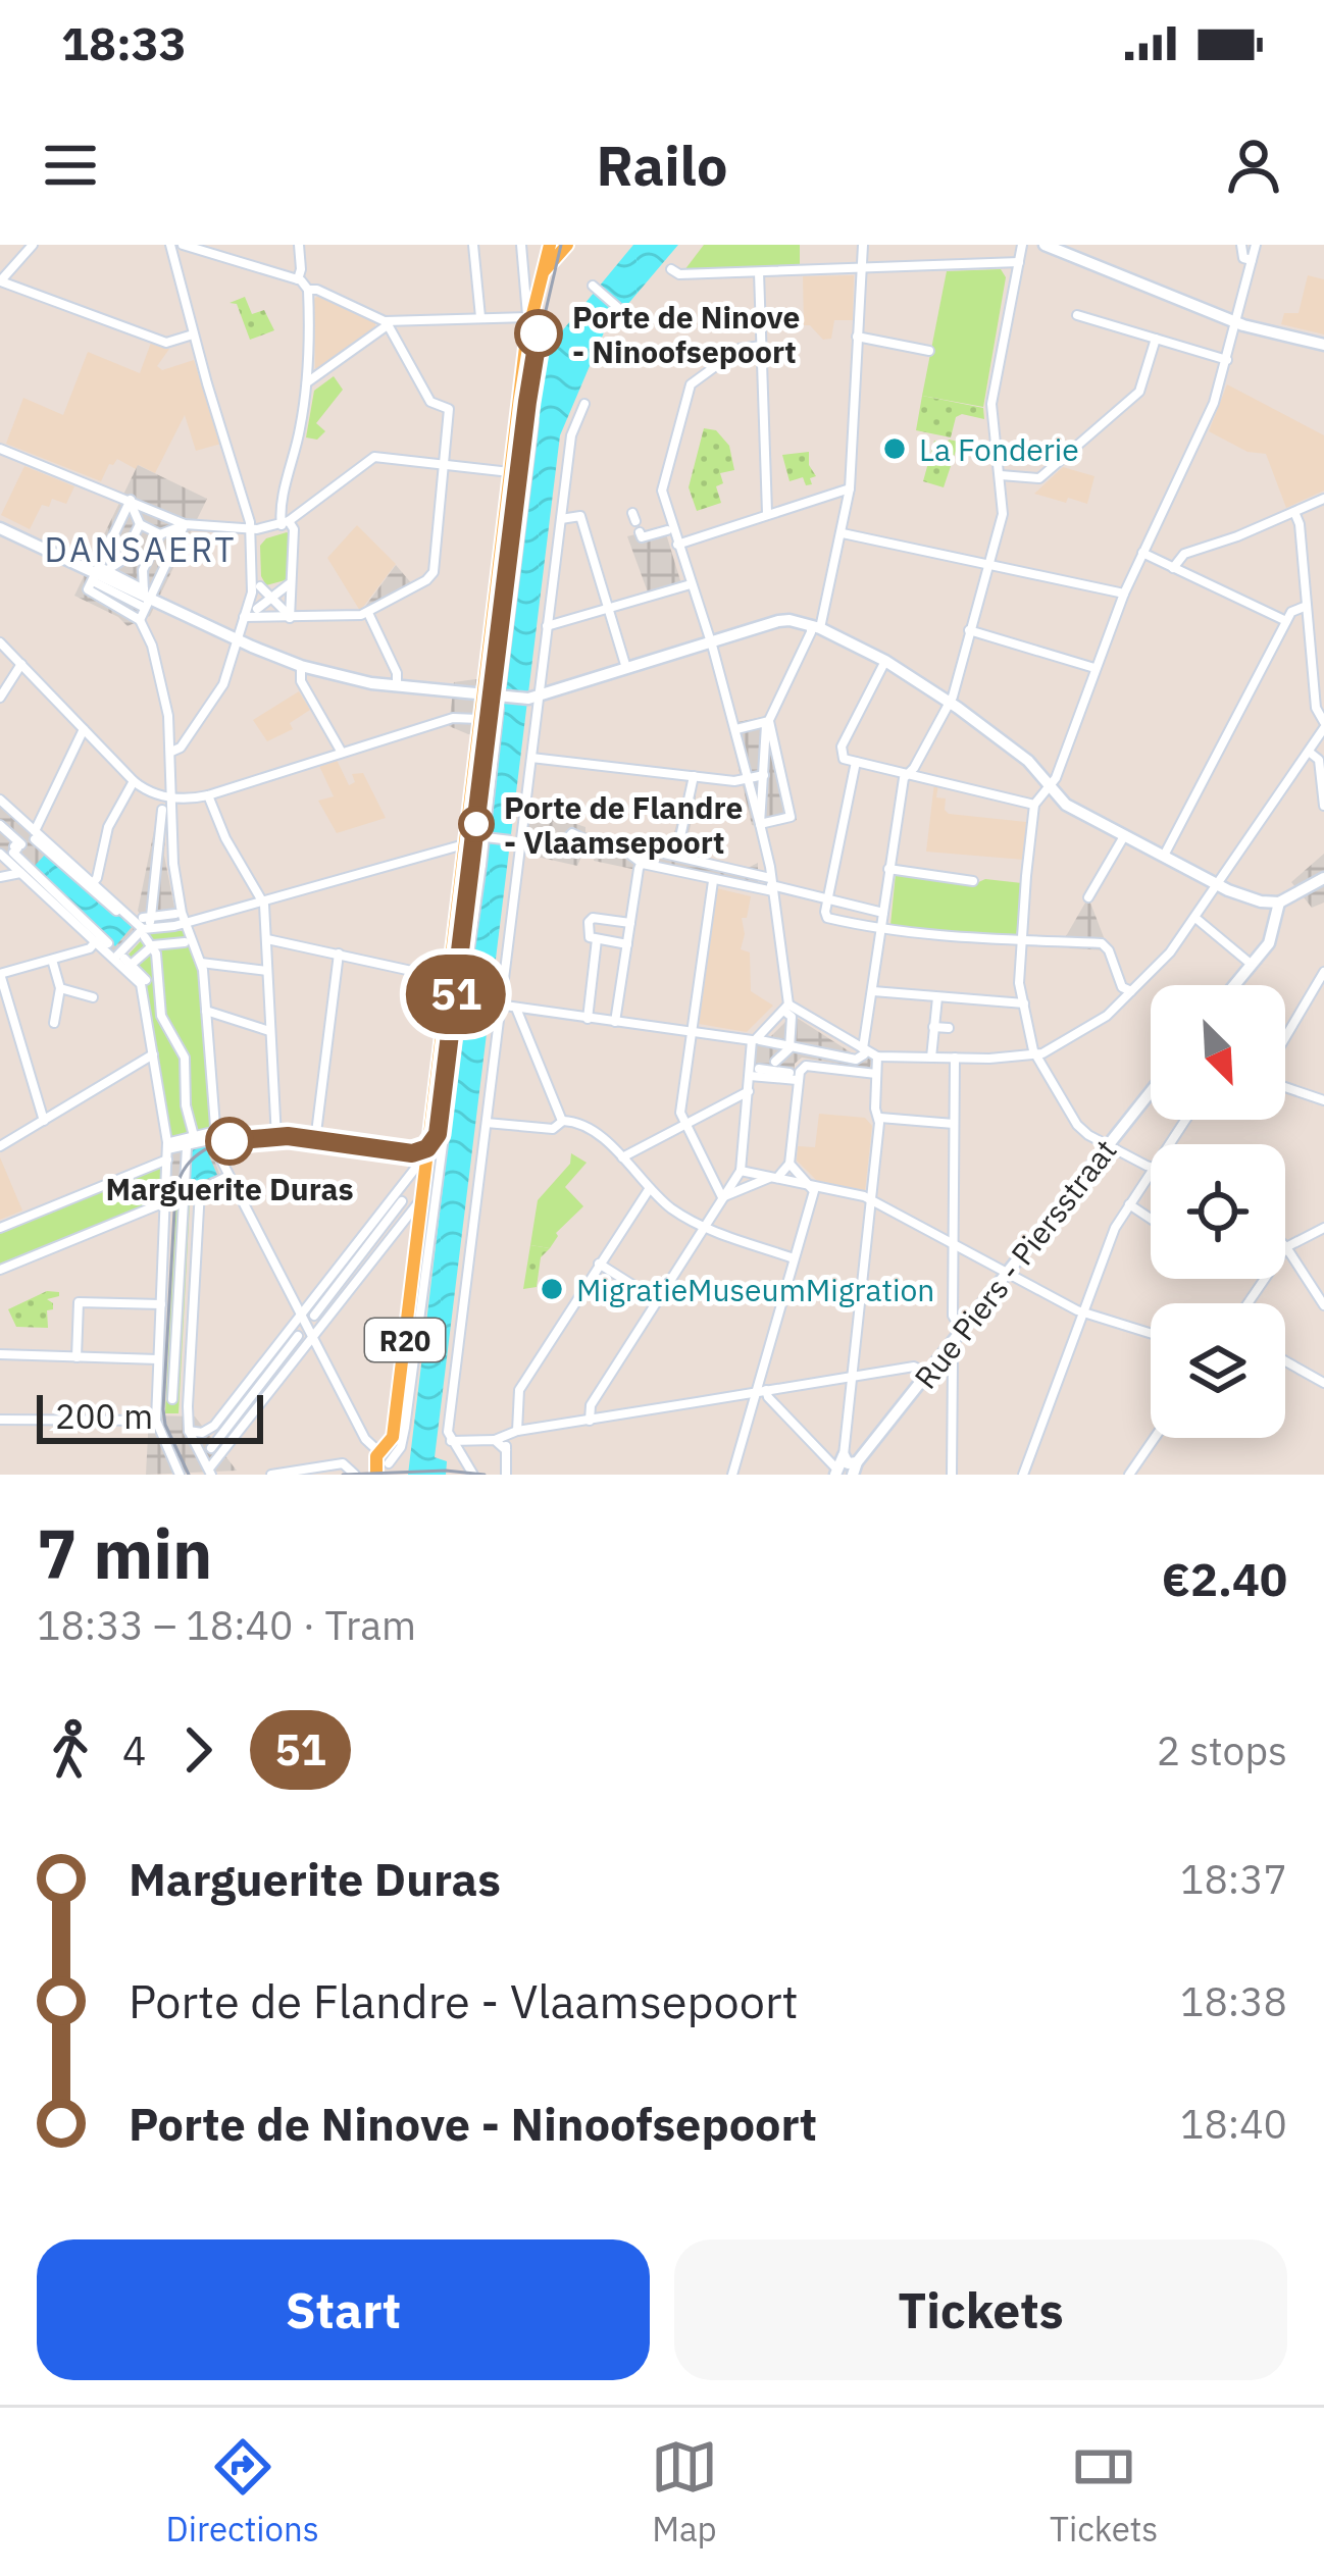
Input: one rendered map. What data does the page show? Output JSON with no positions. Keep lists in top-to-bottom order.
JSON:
{
  "streets": {
    "main road": ["R20"],
    "street": ["Rue Piers - Piersstraat"]
  },
  "districts": ["DANSAERT"],
  "places": [
    "Porte de Ninove - Ninoofsepoort",
    "La Fonderie",
    "Porte de Flandre - Vlaamsepoort",
    "Marguerite Duras",
    "MigratieMuseumMigration"
  ],
  "lines": ["tram line 51"],
  "scale_bar": "200 m",
  "north": "bottom right",
  "page": {
    "status": "18:33",
    "header": "Railo",
    "on_map": "51",
    "scale": "200 m",
    "heading": ["7 min", "18:33 – 18:40 · Tram", "€2.40"],
    "legs": ["4", "51", "2 stops"],
    "list": [
      {
        "name": "Marguerite Duras",
        "value": "18:37"
      },
      {
        "name": "Porte de Flandre - Vlaamsepoort",
        "value": "18:38"
      },
      {
        "name": "Porte de Ninove - Ninoofsepoort",
        "value": "18:40"
      }
    ],
    "buttons": ["Start", "Tickets"],
    "tabs": ["Directions", "Map", "Tickets"]
  }
}
